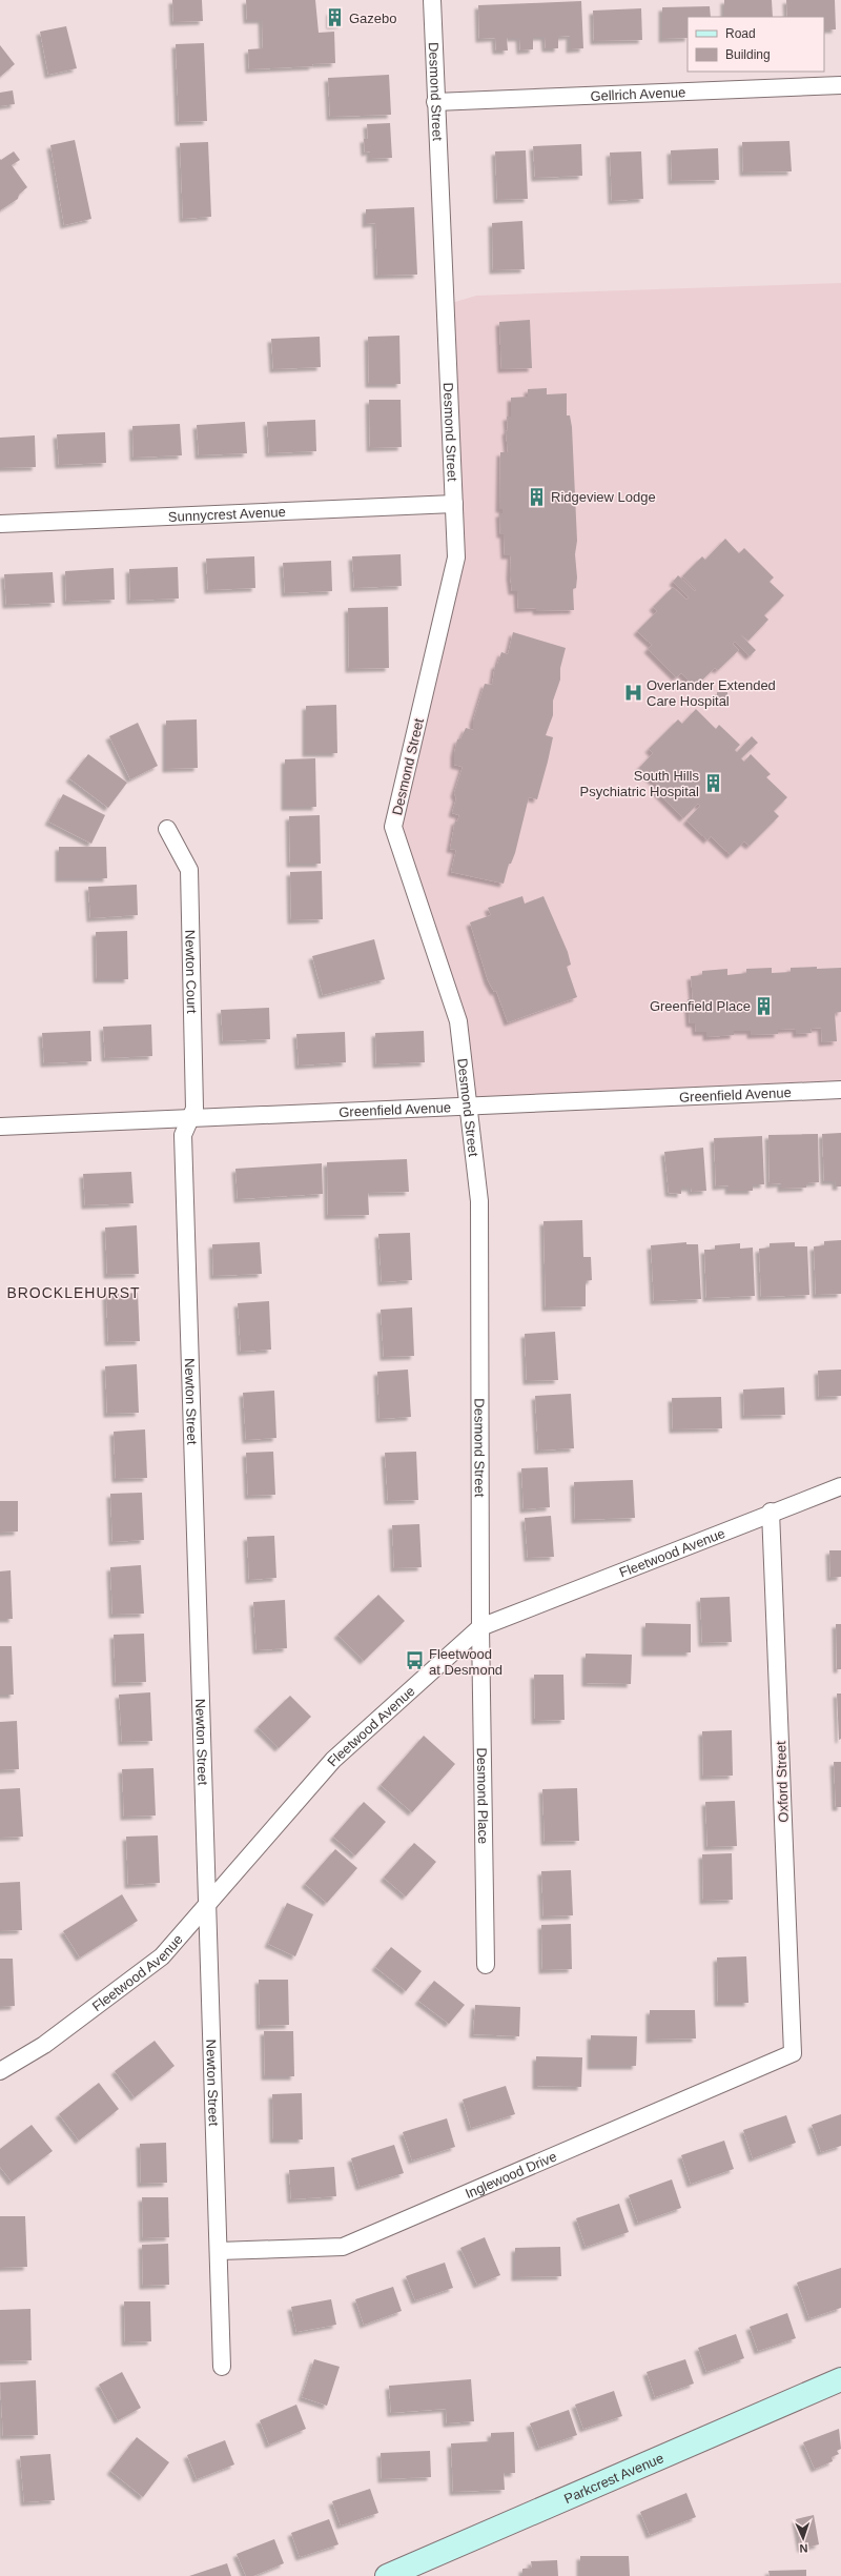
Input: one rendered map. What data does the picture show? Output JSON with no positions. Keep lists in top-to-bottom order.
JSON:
{
  "streets": {
    "street": [
      "Desmond Street",
      "Gellrich Avenue",
      "Sunnycrest Avenue",
      "Newton Court",
      "Greenfield Avenue",
      "Newton Street",
      "Fleetwood Avenue",
      "Oxford Street",
      "Desmond Place",
      "Inglewood Drive",
      "Parkcrest Avenue"
    ]
  },
  "crossings": [
    ["Desmond Street", "Gellrich Avenue"],
    ["Desmond Street", "Sunnycrest Avenue"],
    ["Desmond Street", "Greenfield Avenue"],
    ["Desmond Street", "Fleetwood Avenue"],
    ["Desmond Street", "Desmond Place"],
    ["Newton Court", "Greenfield Avenue"],
    ["Newton Court", "Newton Street"],
    ["Greenfield Avenue", "Newton Street"],
    ["Newton Street", "Fleetwood Avenue"],
    ["Newton Street", "Inglewood Drive"],
    ["Fleetwood Avenue", "Oxford Street"],
    ["Fleetwood Avenue", "Desmond Place"],
    ["Oxford Street", "Inglewood Drive"]
  ],
  "districts": ["BROCKLEHURST"],
  "places": {
    "building": [
      "Gazebo",
      "Ridgeview Lodge",
      "South Hills Psychiatric Hospital",
      "Greenfield Place"
    ],
    "hospital": ["Overlander Extended Care Hospital"],
    "bus stop": ["Fleetwood at Desmond"]
  },
  "legend": ["Road", "Building"],
  "north": "bottom"
}
